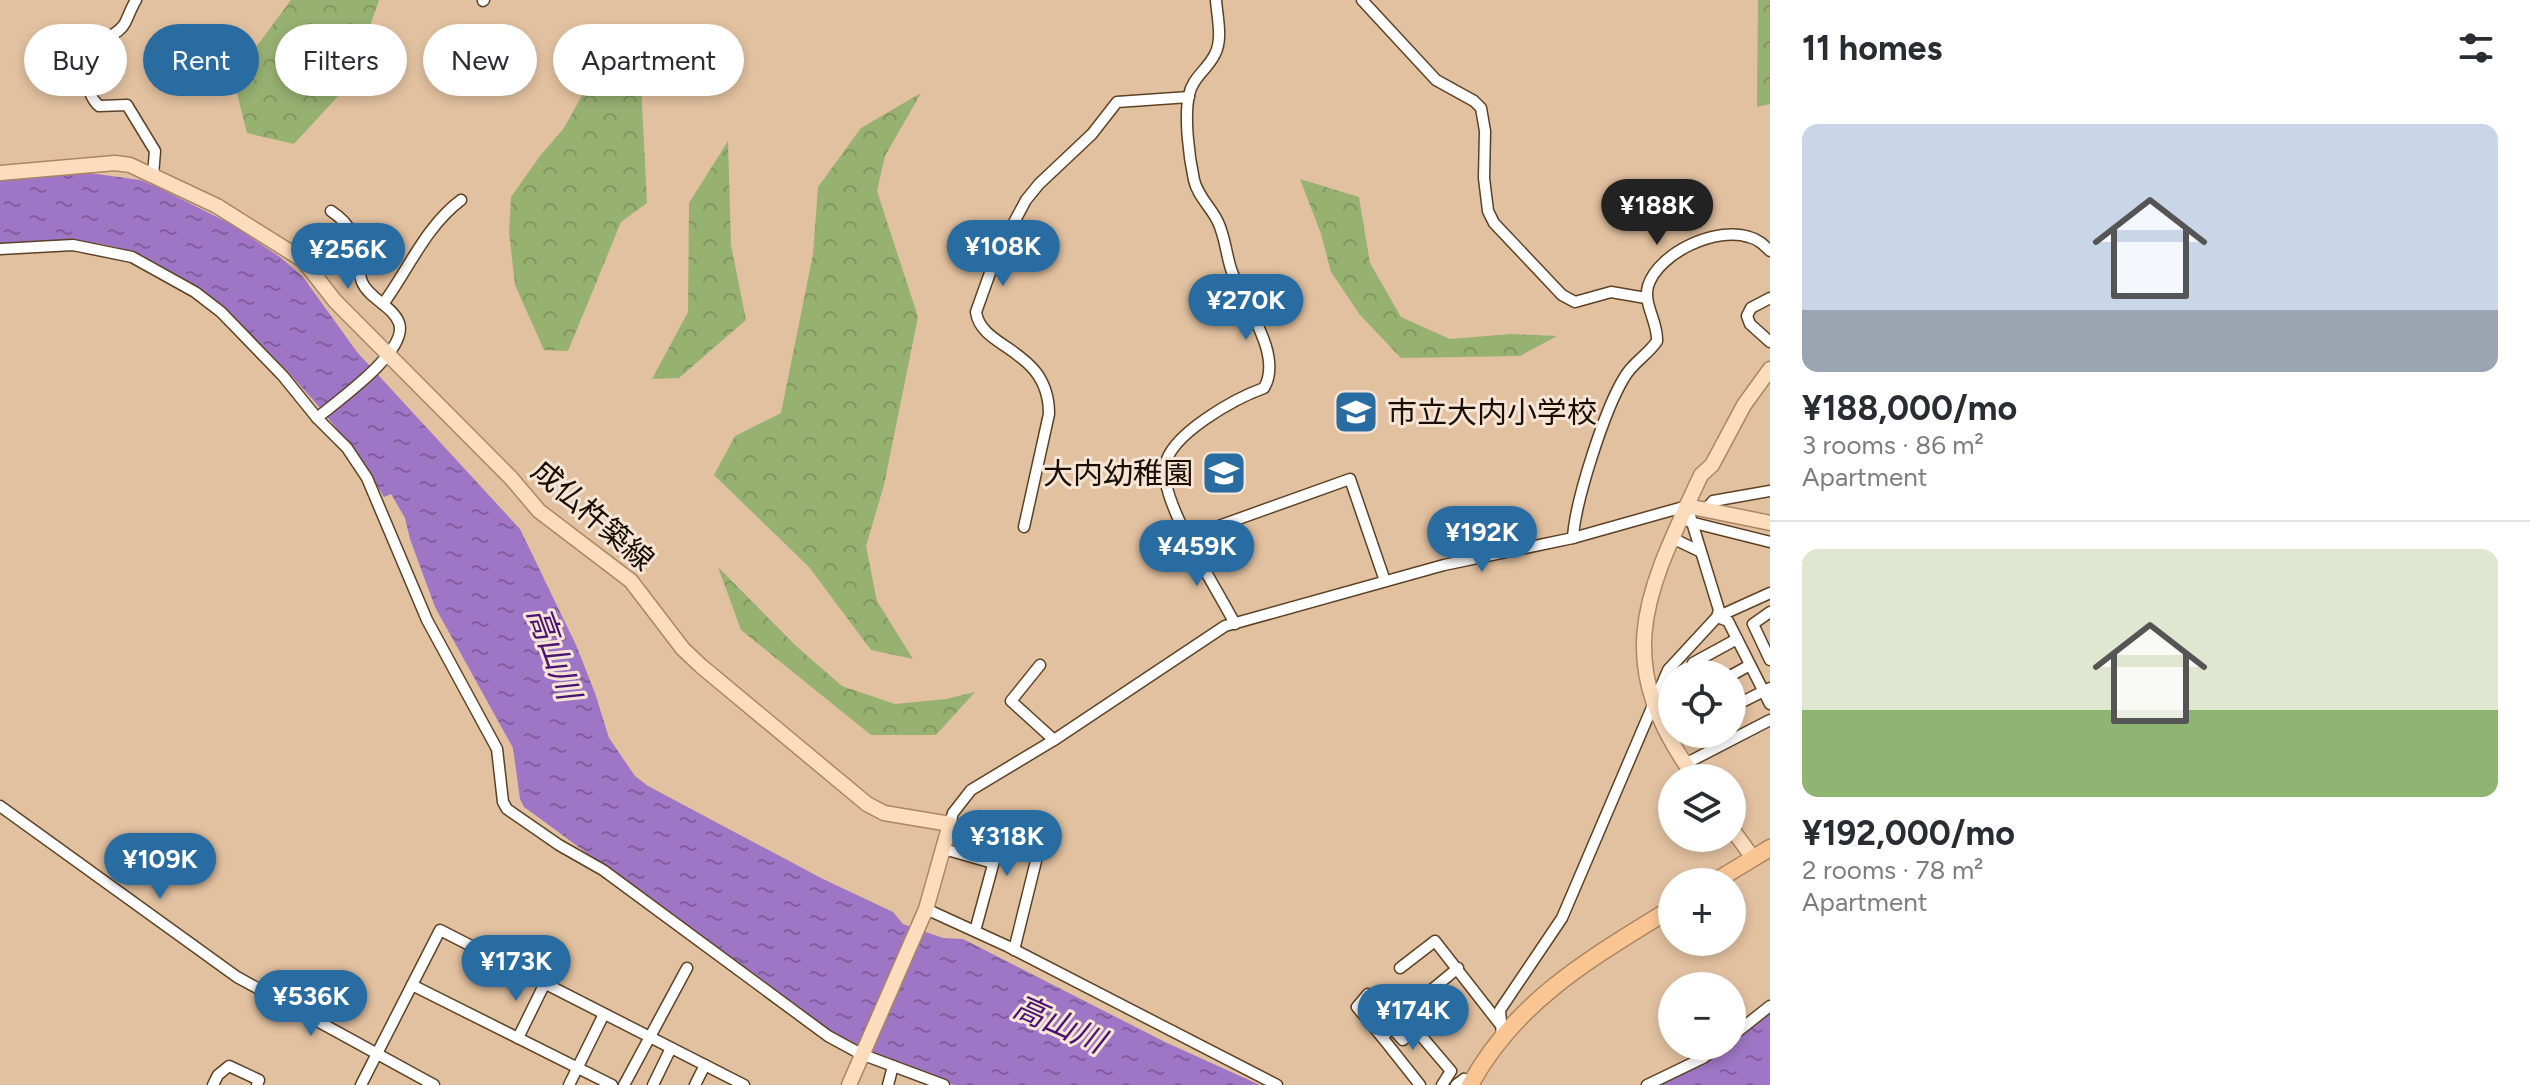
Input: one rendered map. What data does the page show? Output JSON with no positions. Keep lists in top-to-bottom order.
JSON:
{
  "streets": {
    "main road": ["成仏杵築線"]
  },
  "water": ["高山川"],
  "places": {
    "school or university": ["市立大内小学校", "大内幼稚園"]
  },
  "page": {
    "heading": "11 homes",
    "chip": [
      "Buy",
      "Rent",
      "Filters",
      "New",
      "Apartment"
    ],
    "list": [
      {
        "name": "¥188,000/mo",
        "note": "3 rooms · 86 m² · Apartment"
      },
      {
        "name": "¥192,000/mo",
        "note": "2 rooms · 78 m² · Apartment"
      }
    ],
    "price": [
      "¥188K",
      "¥108K",
      "¥256K",
      "¥270K",
      "¥192K",
      "¥459K",
      "¥318K",
      "¥109K",
      "¥173K",
      "¥536K",
      "¥174K"
    ],
    "map_buttons": ["+", "−"]
  }
}
